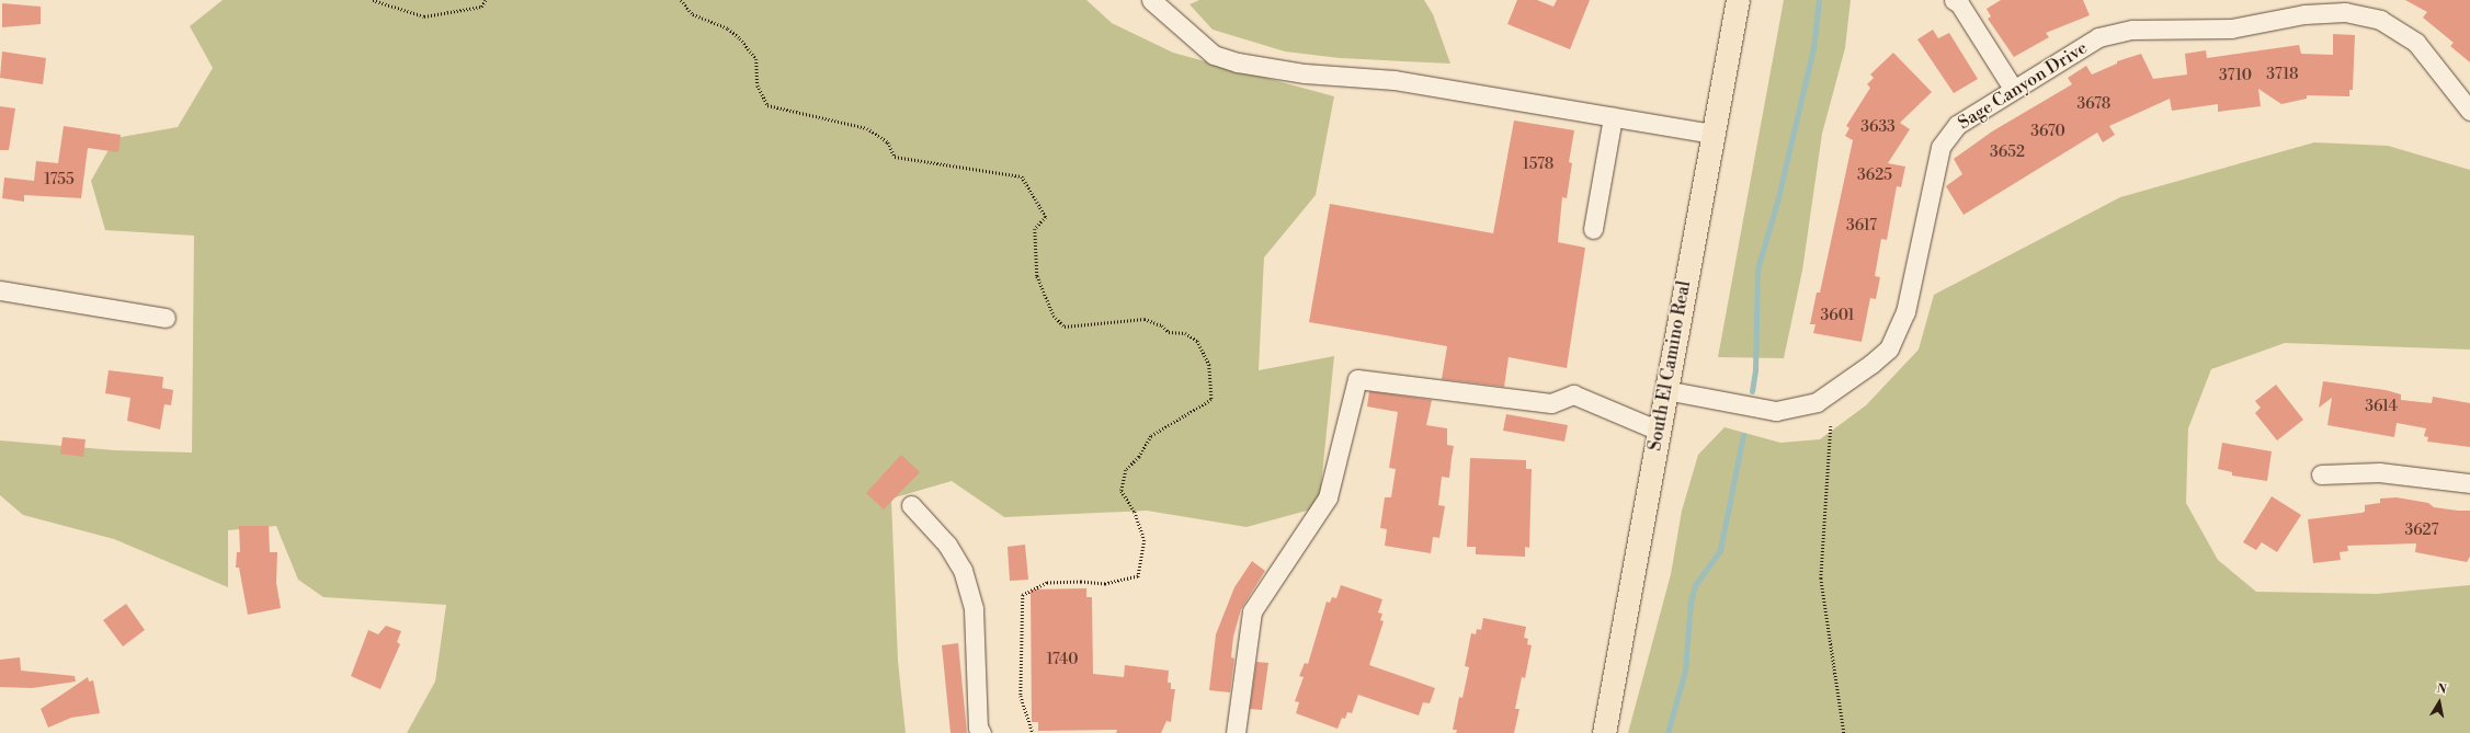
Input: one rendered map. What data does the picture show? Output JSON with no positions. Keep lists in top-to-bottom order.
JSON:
{
  "streets": {
    "main road": ["South El Camino Real"],
    "street": ["Sage Canyon Drive"]
  },
  "crossings": [
    ["Sage Canyon Drive", "South El Camino Real"]
  ],
  "house_numbers": [
    "3718",
    "3710",
    "3678",
    "3633",
    "3670",
    "3652",
    "1578",
    "3625",
    "1755",
    "3617",
    "3601",
    "3614",
    "3627",
    "1740"
  ],
  "north": "top"
}
